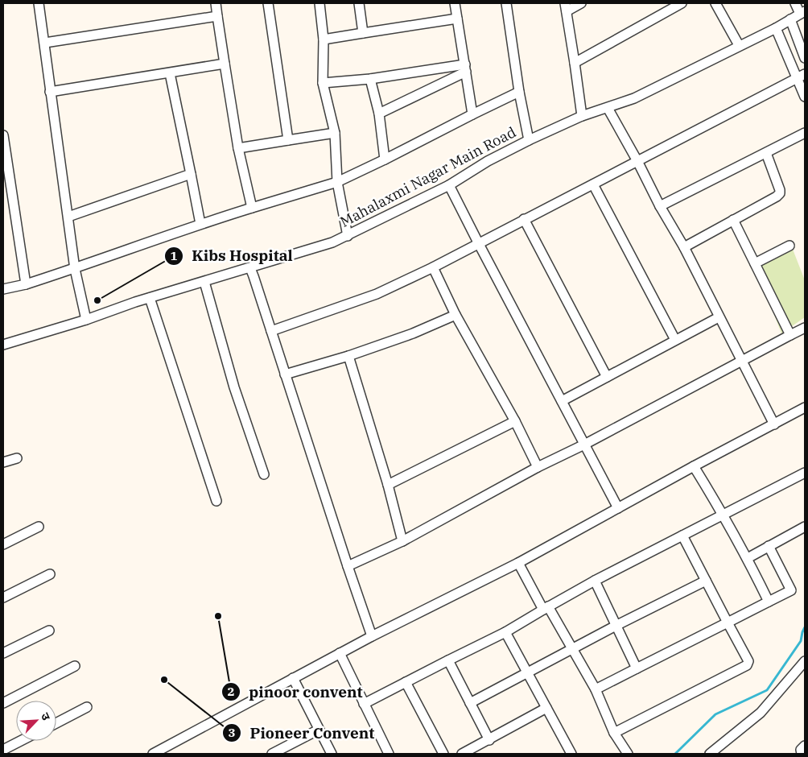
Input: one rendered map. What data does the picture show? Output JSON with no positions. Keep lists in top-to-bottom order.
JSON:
{
  "streets": {
    "street": ["Mahalaxmi Nagar Main Road"]
  },
  "places": ["Kibs Hospital", "pinoor convent", "Pioneer Convent"],
  "north": "top right"
}
